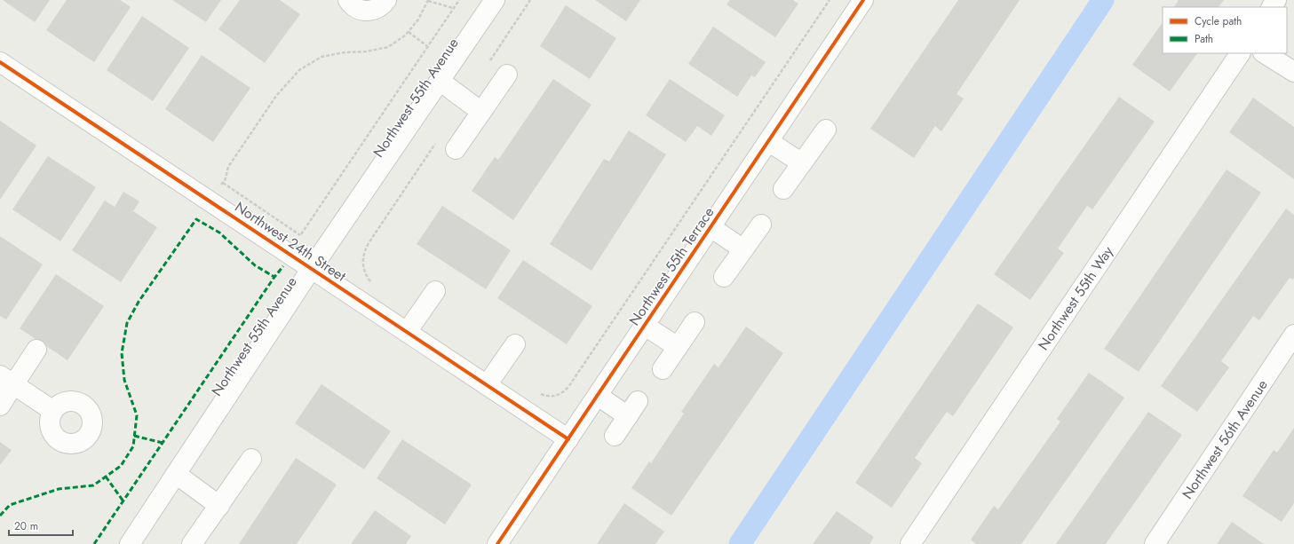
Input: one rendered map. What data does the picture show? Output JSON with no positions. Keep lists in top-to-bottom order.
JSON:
{
  "streets": {
    "street": [
      "Northwest 55th Avenue",
      "Northwest 24th Street",
      "Northwest 55th Terrace",
      "Northwest 55th Way",
      "Northwest 56th Avenue"
    ]
  },
  "crossings": [
    ["Northwest 55th Avenue", "Northwest 24th Street"],
    ["Northwest 24th Street", "Northwest 55th Terrace"]
  ],
  "legend": ["Cycle path", "Path"],
  "scale_bar": "20 m"
}
